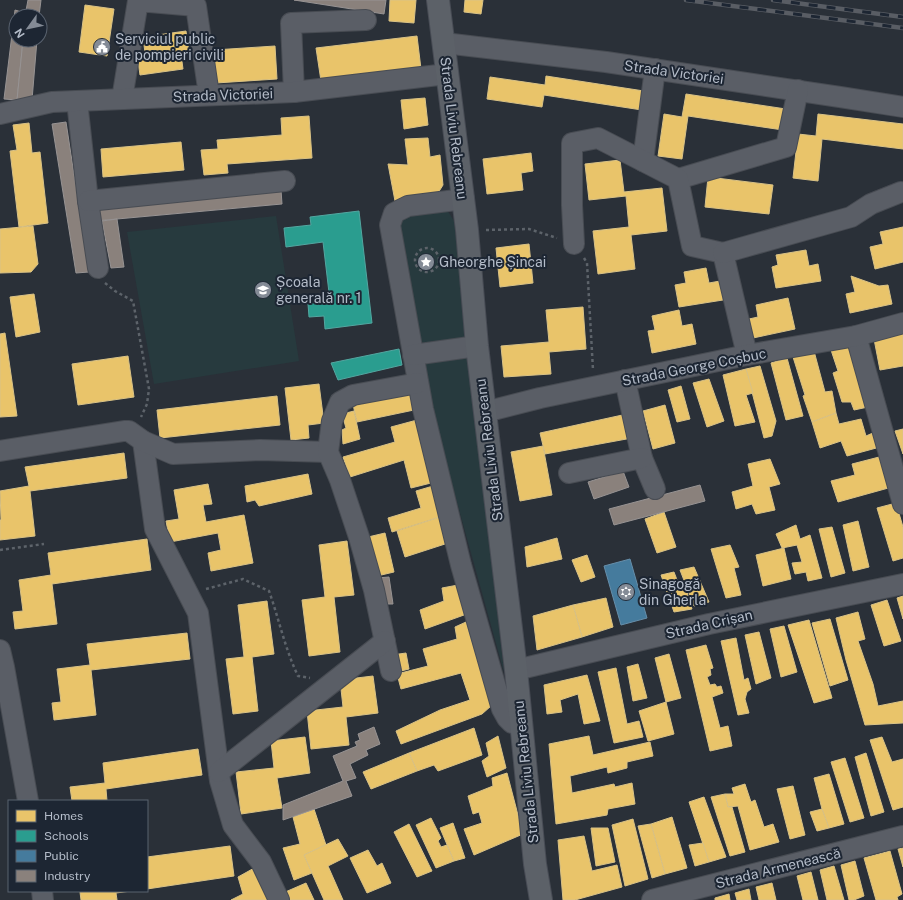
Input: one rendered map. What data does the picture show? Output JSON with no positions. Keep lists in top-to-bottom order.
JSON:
{
  "streets": {
    "main road": ["Strada Liviu Rebreanu"],
    "street": [
      "Strada Victoriei",
      "Strada George Coșbuc",
      "Strada Crișan",
      "Strada Armenească"
    ]
  },
  "crossings": [
    ["Strada Victoriei", "Strada Liviu Rebreanu"],
    ["Strada Liviu Rebreanu", "Strada George Coșbuc"],
    ["Strada Liviu Rebreanu", "Strada Crișan"]
  ],
  "places": {
    "public building": ["Serviciul public de pompieri civili"],
    "place": ["Gheorghe Șincai"],
    "school or university": ["Școala generală nr. 1"],
    "synagogue": ["Sinagogă din Gherla"]
  },
  "legend": [
    "Homes",
    "Schools",
    "Public",
    "Industry"
  ],
  "north": "bottom left"
}
